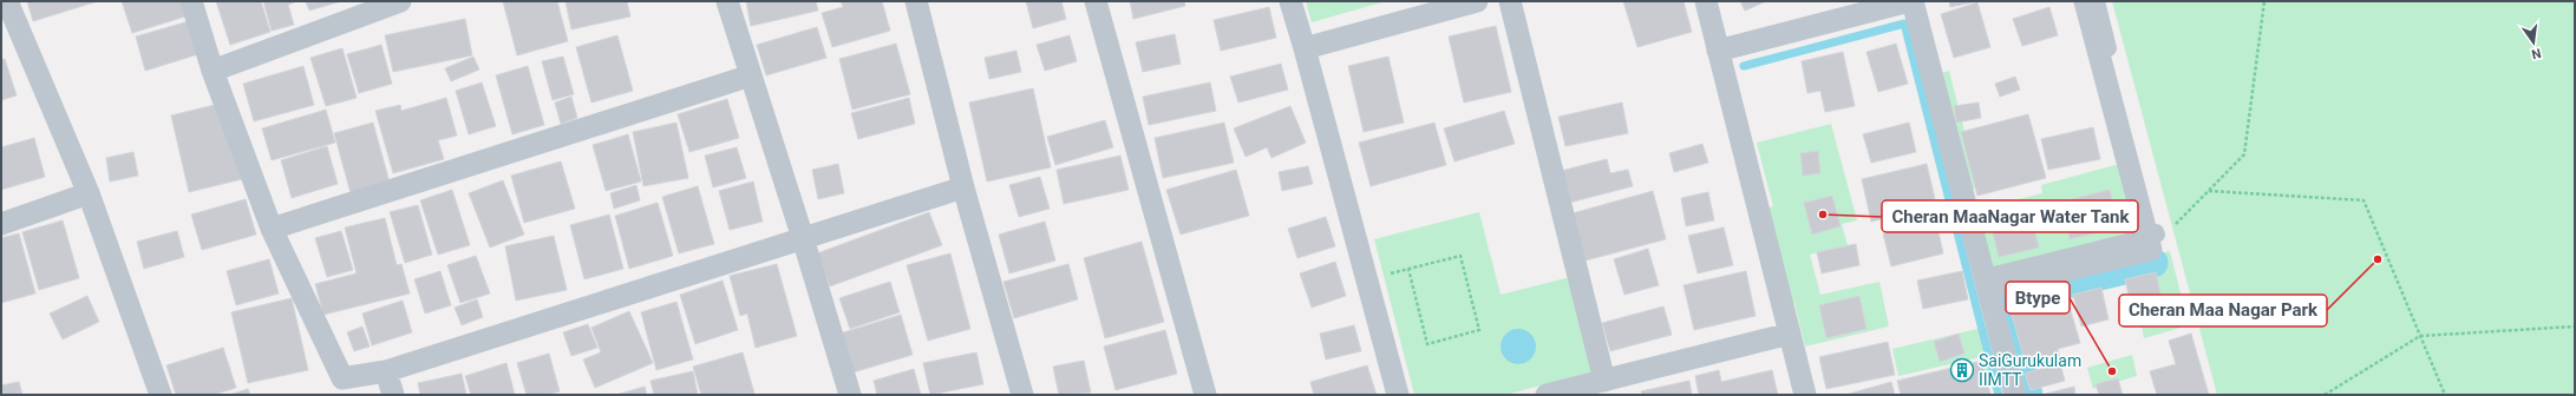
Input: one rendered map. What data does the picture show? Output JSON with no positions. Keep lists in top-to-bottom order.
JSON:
{
  "places": {
    "other": ["Cheran MaaNagar Water Tank", "Cheran Maa Nagar Park", "Btype"],
    "building": ["SaiGurukulam IIMTT"]
  },
  "north": "bottom"
}
